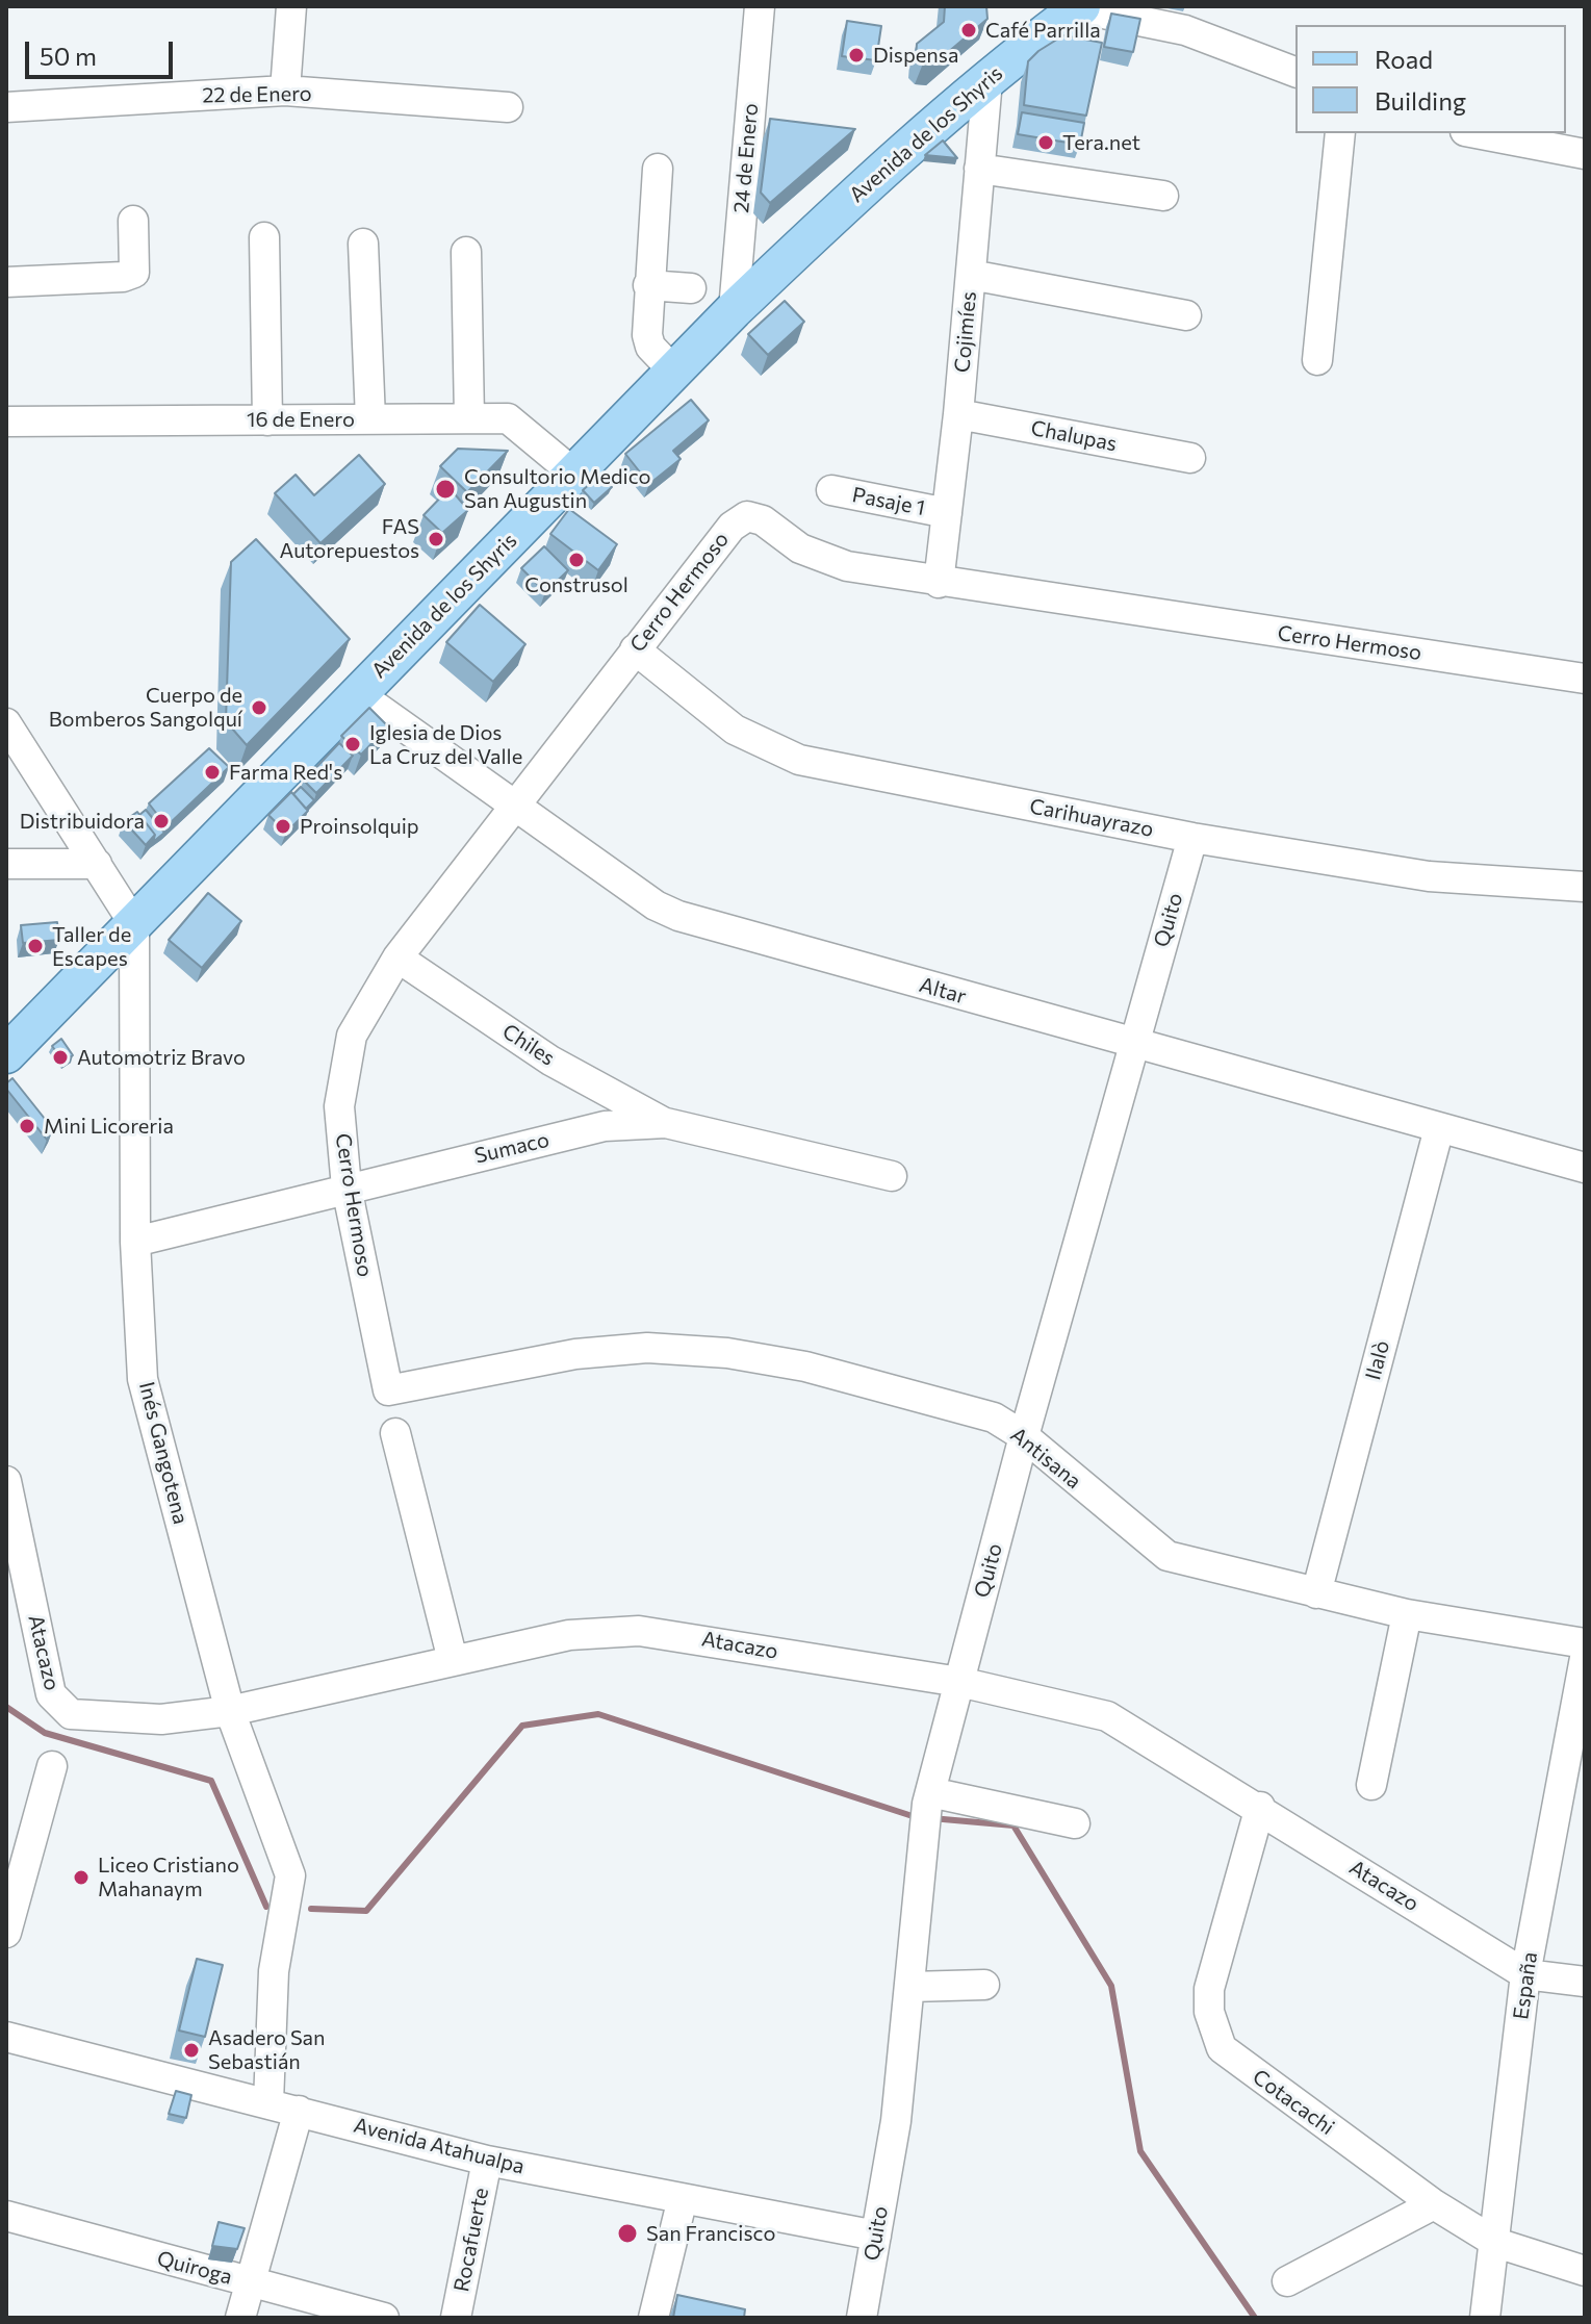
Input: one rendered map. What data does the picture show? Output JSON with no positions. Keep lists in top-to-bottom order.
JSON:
{
  "streets": {
    "main road": ["Avenida de los Shyris"],
    "street": [
      "22 de Enero",
      "24 de Enero",
      "Cojimíes",
      "16 de Enero",
      "Chalupas",
      "Pasaje 1",
      "Cerro Hermoso",
      "Carihuayrazo",
      "Quito",
      "Altar",
      "Chiles",
      "Sumaco",
      "Ilalò",
      "Inés Gangotena",
      "Antisana",
      "Atacazo",
      "España",
      "Cotacachi",
      "Avenida Atahualpa",
      "Rocafuerte",
      "Quiroga"
    ]
  },
  "crossings": [
    ["Avenida de los Shyris", "24 de Enero"],
    ["Avenida de los Shyris", "Cojimíes"],
    ["Avenida de los Shyris", "16 de Enero"],
    ["Avenida de los Shyris", "Altar"],
    ["Avenida de los Shyris", "Inés Gangotena"],
    ["Cojimíes", "Chalupas"],
    ["Cojimíes", "Pasaje 1"],
    ["Cojimíes", "Cerro Hermoso"],
    ["Cerro Hermoso", "Carihuayrazo"],
    ["Cerro Hermoso", "Altar"],
    ["Cerro Hermoso", "Chiles"],
    ["Cerro Hermoso", "Sumaco"],
    ["Cerro Hermoso", "Antisana"],
    ["Carihuayrazo", "Quito"],
    ["Quito", "Altar"],
    ["Quito", "Antisana"],
    ["Quito", "Atacazo"],
    ["Quito", "Avenida Atahualpa"],
    ["Altar", "Ilalò"],
    ["Chiles", "Sumaco"],
    ["Sumaco", "Inés Gangotena"],
    ["Ilalò", "Antisana"],
    ["Inés Gangotena", "Atacazo"],
    ["Inés Gangotena", "Avenida Atahualpa"],
    ["Atacazo", "España"],
    ["Atacazo", "Cotacachi"],
    ["España", "Cotacachi"],
    ["Avenida Atahualpa", "Rocafuerte"]
  ],
  "places": [
    "Café Parrilla",
    "Dispensa",
    "Tera.net",
    "Consultorio Medico San Augustin",
    "FAS Autorepuestos",
    "Construsol",
    "Cuerpo de Bomberos Sangolquí",
    "Iglesia de Dios La Cruz del Valle",
    "Farma Red's",
    "Distribuidora",
    "Proinsolquip",
    "Taller de Escapes",
    "Automotriz Bravo",
    "Mini Licoreria",
    "Liceo Cristiano Mahanaym",
    "Asadero San Sebastián",
    "San Francisco"
  ],
  "legend": ["Road", "Building"],
  "scale_bar": "50 m"
}
